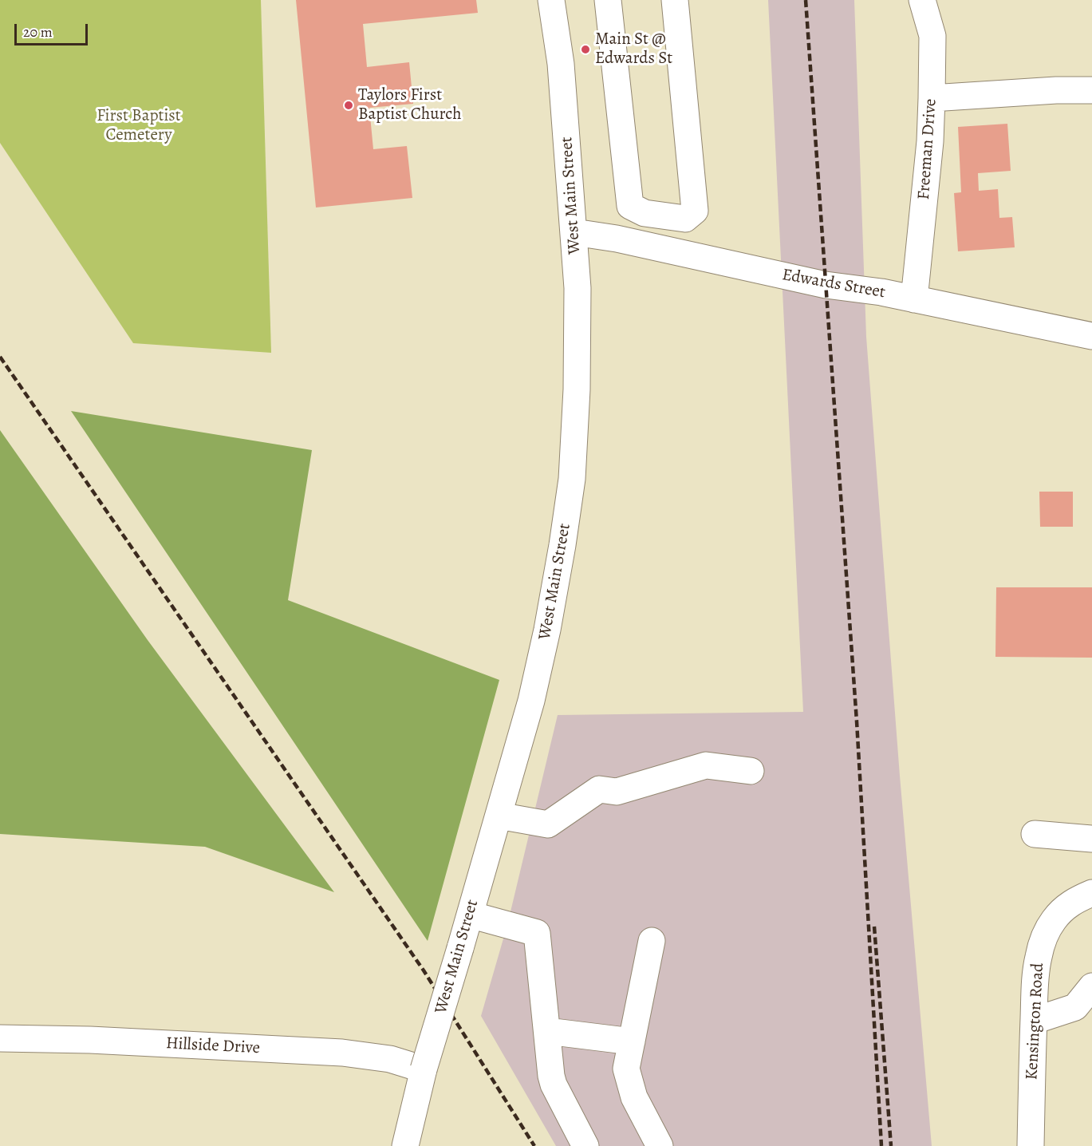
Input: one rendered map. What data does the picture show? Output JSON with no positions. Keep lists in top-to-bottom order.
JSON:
{
  "streets": {
    "street": [
      "Freeman Drive",
      "West Main Street",
      "Edwards Street",
      "Kensington Road",
      "Hillside Drive"
    ]
  },
  "crossings": [
    ["Freeman Drive", "Edwards Street"],
    ["West Main Street", "Edwards Street"],
    ["West Main Street", "Hillside Drive"]
  ],
  "parks": ["First Baptist Cemetery"],
  "places": ["Main St @ Edwards St", "Taylors First Baptist Church"],
  "scale_bar": "20 m"
}
